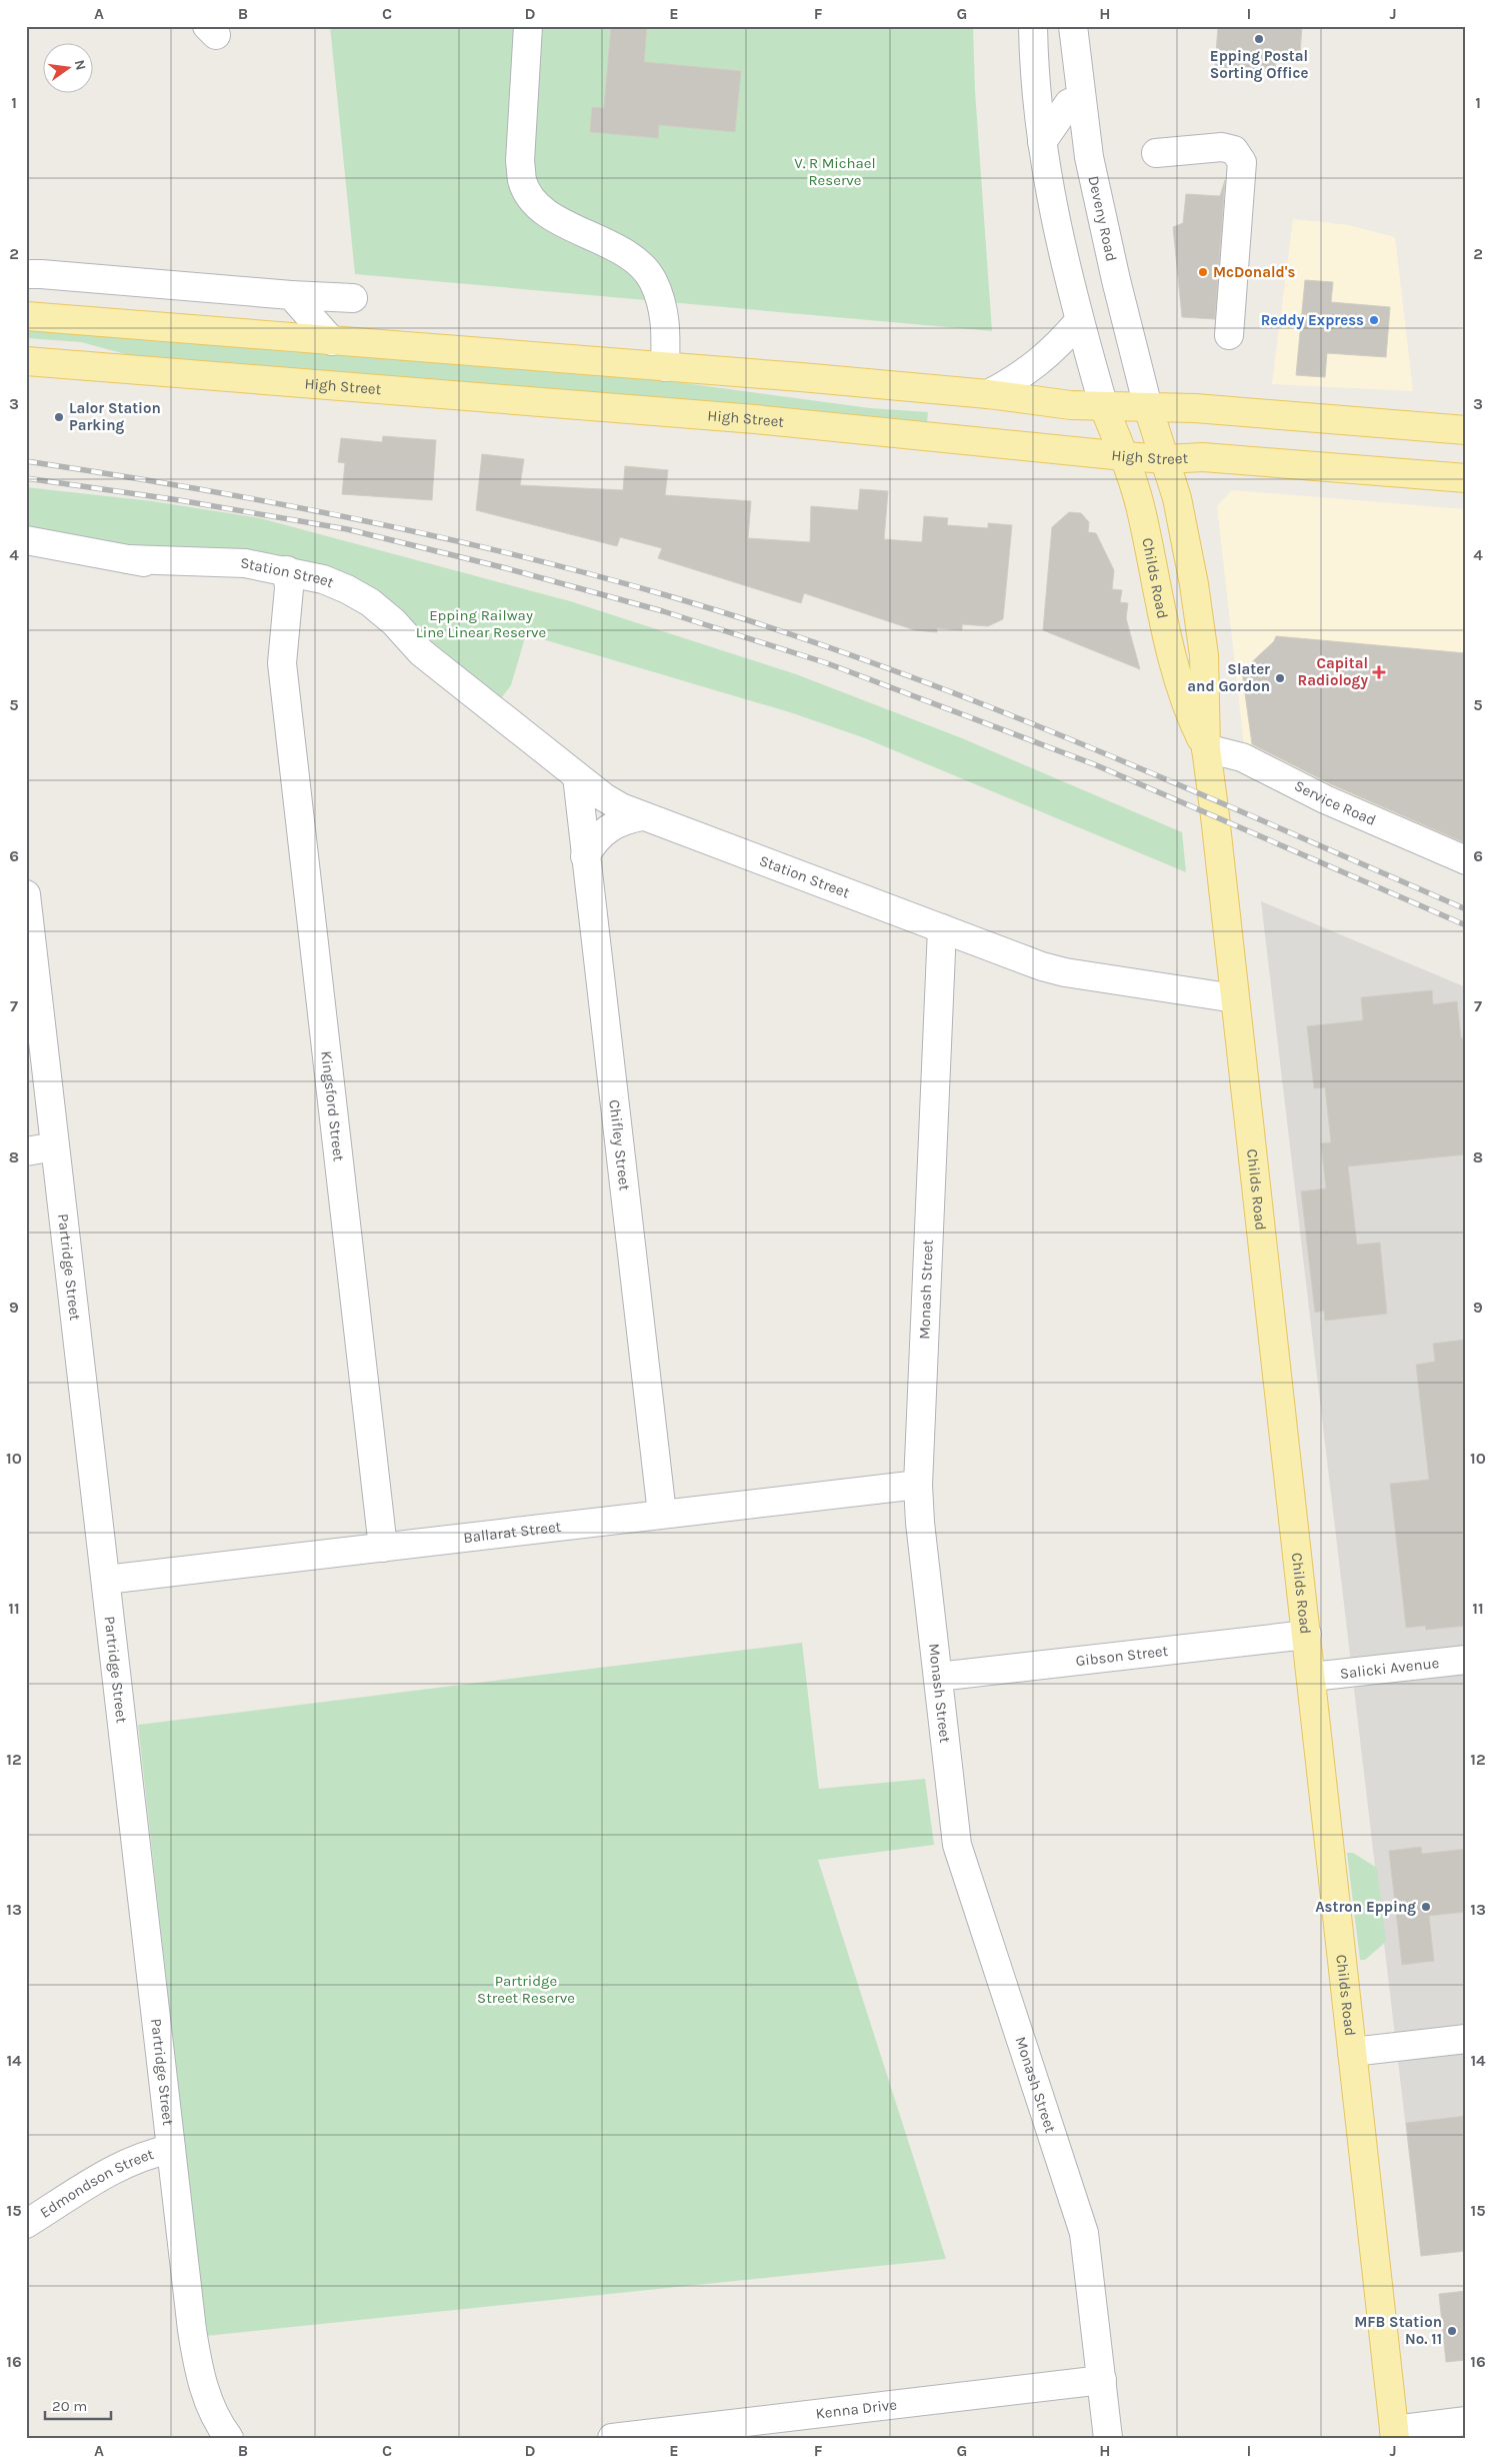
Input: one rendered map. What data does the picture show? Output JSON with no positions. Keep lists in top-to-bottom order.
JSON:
{
  "streets": {
    "main road": ["High Street", "Childs Road"],
    "street": [
      "Deveny Road",
      "Station Street",
      "Service Road",
      "Kingsford Street",
      "Chifley Street",
      "Partridge Street",
      "Monash Street",
      "Ballarat Street",
      "Gibson Street",
      "Salicki Avenue",
      "Edmondson Street",
      "Kenna Drive"
    ]
  },
  "crossings": [
    ["Deveny Road", "Childs Road"],
    ["High Street", "Childs Road"],
    ["Station Street", "Childs Road"],
    ["Station Street", "Kingsford Street"],
    ["Station Street", "Chifley Street"],
    ["Station Street", "Monash Street"],
    ["Childs Road", "Service Road"],
    ["Childs Road", "Gibson Street"],
    ["Childs Road", "Salicki Avenue"],
    ["Kingsford Street", "Ballarat Street"],
    ["Chifley Street", "Ballarat Street"],
    ["Partridge Street", "Ballarat Street"],
    ["Partridge Street", "Edmondson Street"],
    ["Monash Street", "Ballarat Street"],
    ["Monash Street", "Gibson Street"],
    ["Monash Street", "Kenna Drive"]
  ],
  "parks": ["V. R Michael Reserve", "Epping Railway Line Linear Reserve", "Partridge Street Reserve"],
  "places": {
    "other": [
      "Epping Postal Sorting Office",
      "McDonald's",
      "Reddy Express",
      "Lalor Station Parking",
      "Slater and Gordon",
      "Astron Epping",
      "MFB Station No. 11"
    ],
    "health": ["Capital Radiology"]
  },
  "scale_bar": "20 m",
  "north": "right",
  "grid": {
    "columns": [
      "A",
      "B",
      "C",
      "D",
      "E",
      "F",
      "G",
      "H",
      "I",
      "J"
    ],
    "rows": [
      "1",
      "2",
      "3",
      "4",
      "5",
      "6",
      "7",
      "8",
      "9",
      "10",
      "11",
      "12",
      "13",
      "14",
      "15",
      "16"
    ]
  }
}
